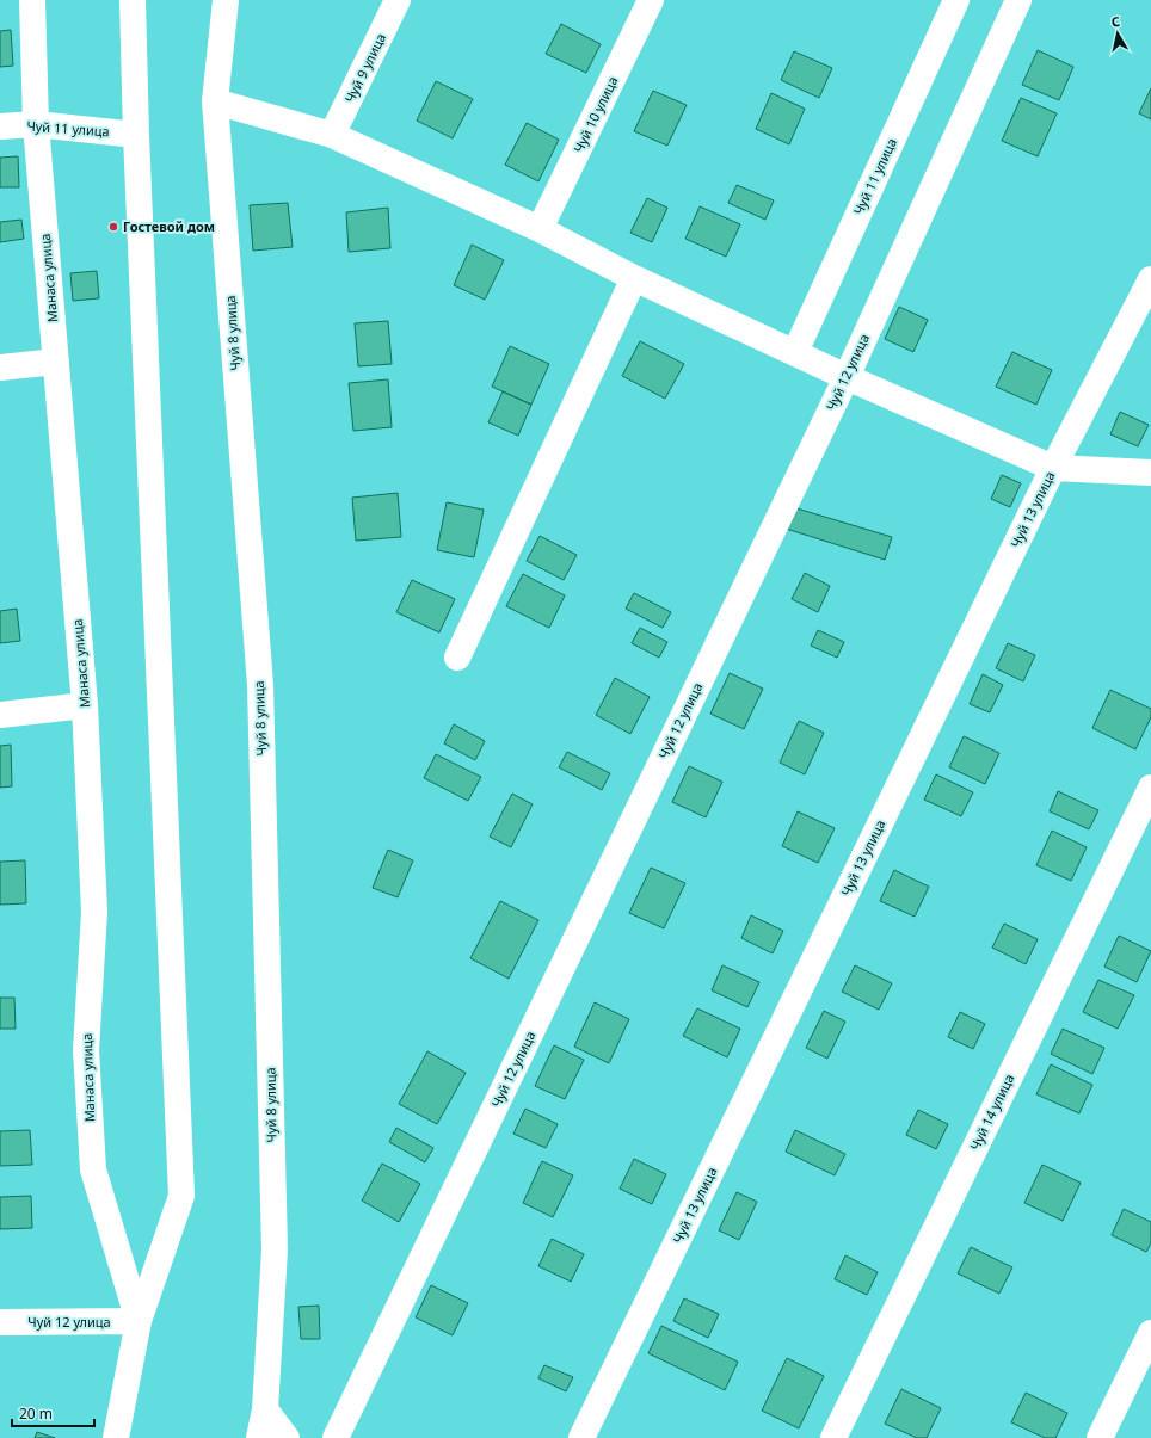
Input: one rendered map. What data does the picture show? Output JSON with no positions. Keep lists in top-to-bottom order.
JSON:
{
  "streets": {
    "street": [
      "Чуй 9 улица",
      "Чуй 10 улица",
      "Чуй 11 улица",
      "Манаса улица",
      "Чуй 8 улица",
      "Чуй 12 улица",
      "Чуй 13 улица",
      "Чуй 14 улица"
    ]
  },
  "crossings": [
    ["Чуй 11 улица", "Манаса улица"],
    ["Манаса улица", "Чуй 12 улица"]
  ],
  "places": ["Гостевой дом"],
  "scale_bar": "20 m",
  "north": "top"
}
